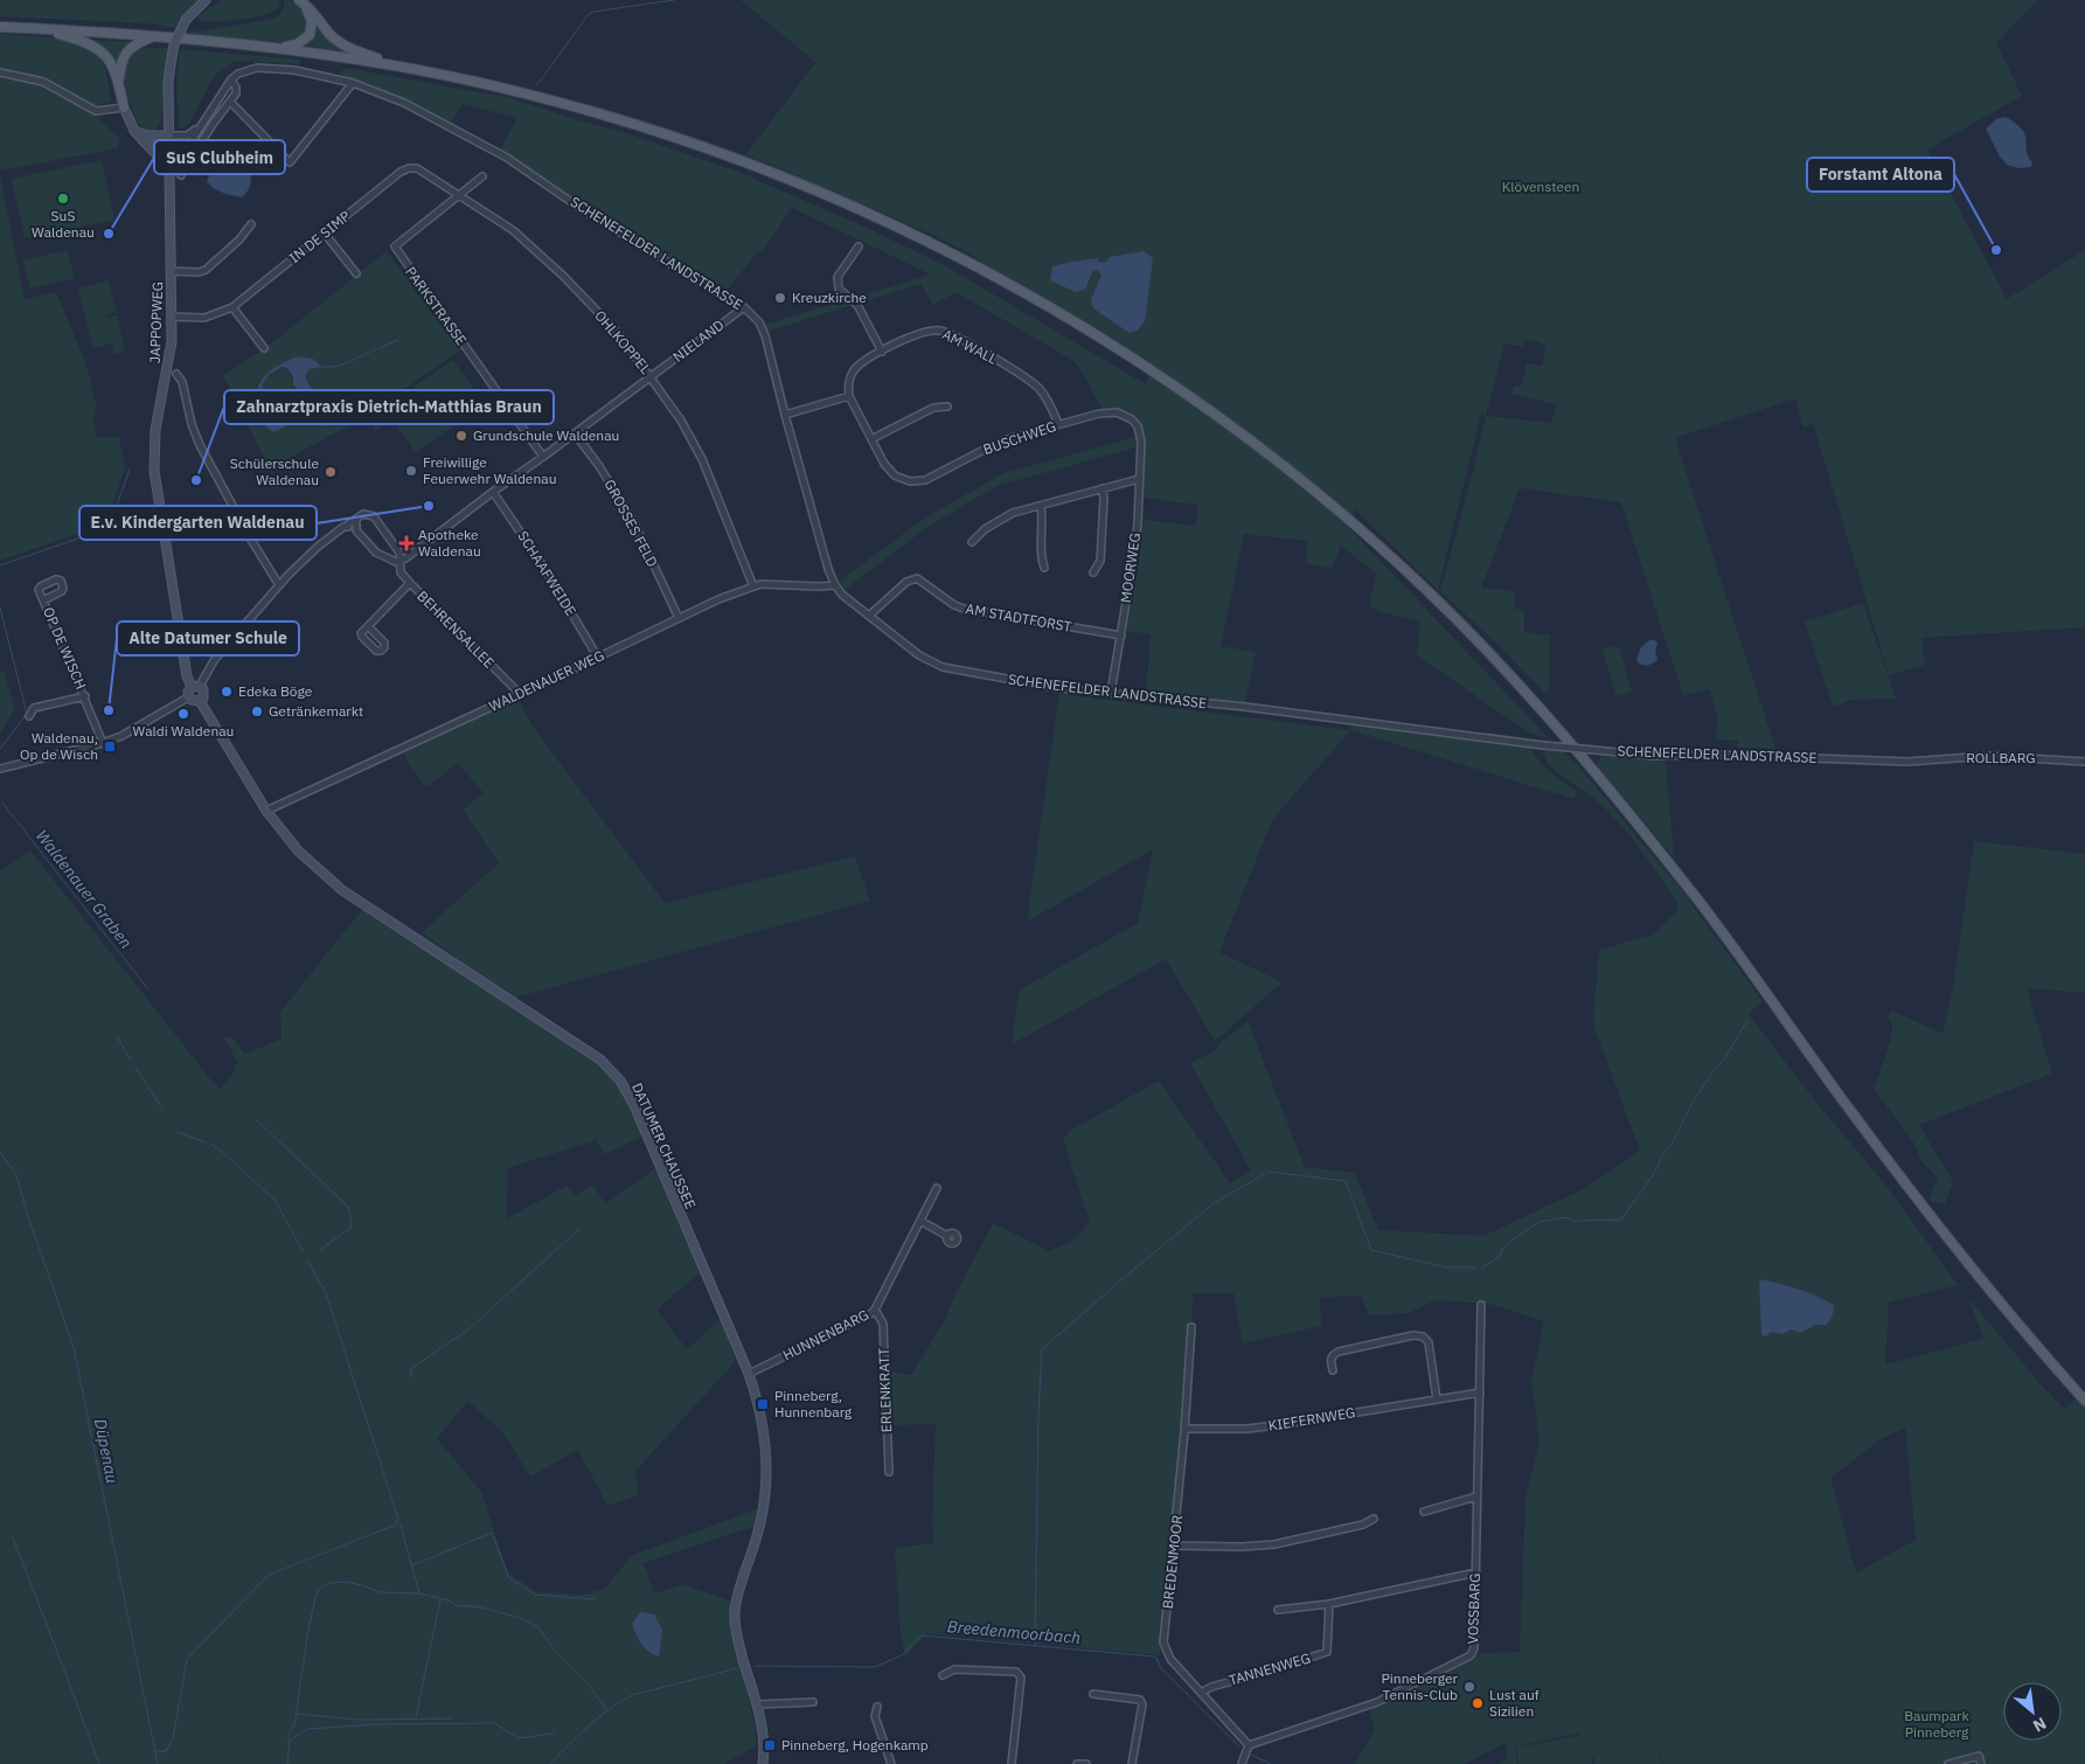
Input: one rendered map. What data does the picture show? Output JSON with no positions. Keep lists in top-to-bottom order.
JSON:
{
  "streets": {
    "street": [
      "IN DE SIMP",
      "SCHENEFELDER LANDSTRASSE",
      "PARKSTRASSE",
      "JAPPOPWEG",
      "NIELAND",
      "OHLKOPPEL",
      "AM WALL",
      "BUSCHWEG",
      "GROSSES FELD",
      "MOORWEG",
      "SCHAAFWEIDE",
      "AM STADTFORST",
      "BEHRENSALLEE",
      "OP DE WISCH",
      "WALDENAUER WEG",
      "ROLLBARG",
      "DATUMER CHAUSSEE",
      "HUNNENBARG",
      "ERLENKRATT",
      "KIEFERNWEG",
      "BREDENMOOR",
      "VOSSBARG",
      "TANNENWEG"
    ]
  },
  "crossings": [
    ["IN DE SIMP", "JAPPOPWEG"],
    ["IN DE SIMP", "OHLKOPPEL"],
    ["SCHENEFELDER LANDSTRASSE", "NIELAND"],
    ["SCHENEFELDER LANDSTRASSE", "MOORWEG"],
    ["SCHENEFELDER LANDSTRASSE", "AM STADTFORST"],
    ["SCHENEFELDER LANDSTRASSE", "WALDENAUER WEG"],
    ["SCHENEFELDER LANDSTRASSE", "ROLLBARG"],
    ["PARKSTRASSE", "NIELAND"],
    ["PARKSTRASSE", "OHLKOPPEL"],
    ["JAPPOPWEG", "DATUMER CHAUSSEE"],
    ["NIELAND", "OHLKOPPEL"],
    ["NIELAND", "GROSSES FELD"],
    ["NIELAND", "SCHAAFWEIDE"],
    ["NIELAND", "BEHRENSALLEE"],
    ["OHLKOPPEL", "WALDENAUER WEG"],
    ["AM WALL", "BUSCHWEG"],
    ["BUSCHWEG", "MOORWEG"],
    ["GROSSES FELD", "WALDENAUER WEG"],
    ["MOORWEG", "AM STADTFORST"],
    ["SCHAAFWEIDE", "WALDENAUER WEG"],
    ["BEHRENSALLEE", "WALDENAUER WEG"],
    ["WALDENAUER WEG", "DATUMER CHAUSSEE"],
    ["DATUMER CHAUSSEE", "HUNNENBARG"],
    ["HUNNENBARG", "ERLENKRATT"],
    ["KIEFERNWEG", "BREDENMOOR"],
    ["KIEFERNWEG", "VOSSBARG"],
    ["BREDENMOOR", "VOSSBARG"],
    ["BREDENMOOR", "TANNENWEG"]
  ],
  "water": ["Waldenauer Graben", "Düpenau", "Breedenmoorbach"],
  "parks": ["Klövensteen", "Baumpark Pinneberg"],
  "places": {
    "other": [
      "SuS Waldenau",
      "SuS Clubheim",
      "Forstamt Altona",
      "Kreuzkirche",
      "Grundschule Waldenau",
      "Freiwillige Feuerwehr Waldenau",
      "Schülerschule Waldenau",
      "Zahnarztpraxis Dietrich-Matthias Braun",
      "E.v. Kindergarten Waldenau",
      "Edeka Böge",
      "Alte Datumer Schule",
      "Getränkemarkt",
      "Waldi Waldenau",
      "Pinneberger Tennis-Club",
      "Lust auf Sizilien"
    ],
    "health": ["Apotheke Waldenau"],
    "transit": ["Waldenau, Op de Wisch", "Pinneberg, Hunnenbarg", "Pinneberg, Hogenkamp"]
  },
  "north": "bottom right"
}
